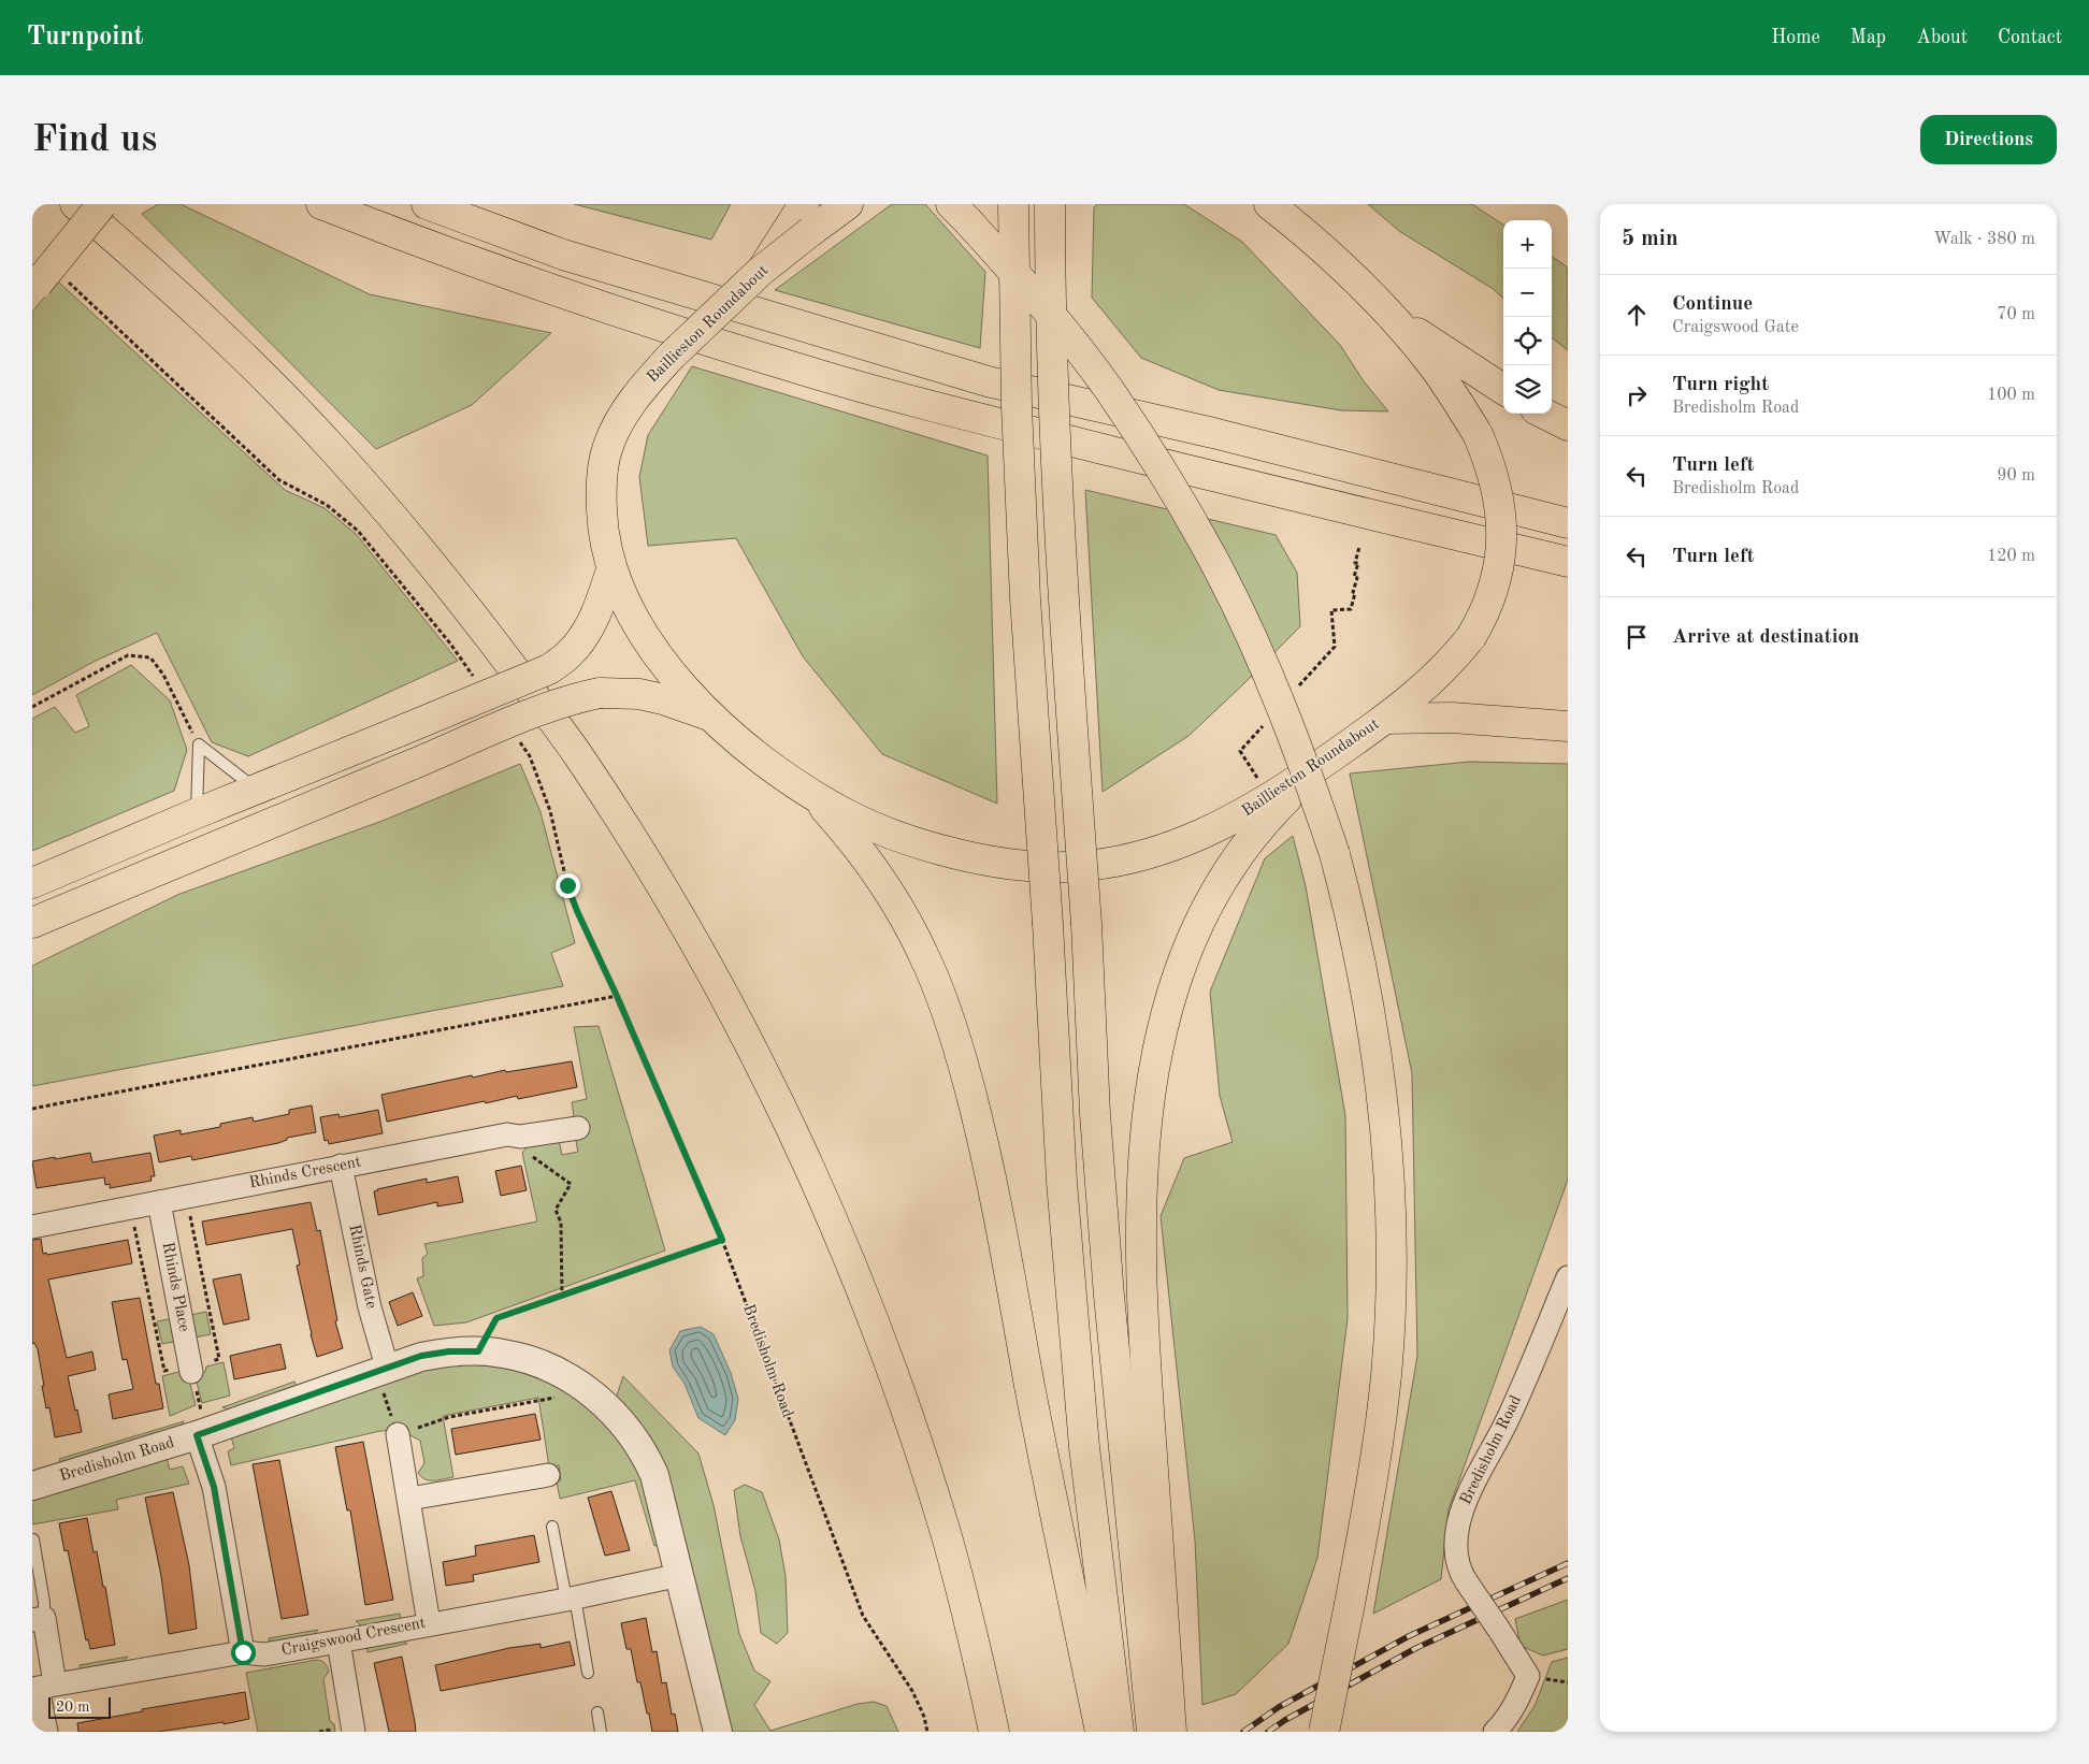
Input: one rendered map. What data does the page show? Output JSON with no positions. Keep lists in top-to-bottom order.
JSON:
{
  "streets": {
    "highway": ["Baillieston Roundabout"],
    "street": [
      "Rhinds Crescent",
      "Rhinds Gate",
      "Rhinds Place",
      "Bredisholm Road",
      "Craigswood Crescent"
    ]
  },
  "crossings": [
    ["Rhinds Crescent", "Rhinds Gate"],
    ["Rhinds Crescent", "Rhinds Place"],
    ["Rhinds Gate", "Bredisholm Road"],
    ["Bredisholm Road", "Craigswood Crescent"]
  ],
  "scale_bar": "20 m",
  "page": {
    "header": "Turnpoint",
    "nav": [
      "Home",
      "Map",
      "About",
      "Contact"
    ],
    "buttons": "Directions",
    "title": "Find us",
    "heading": ["5 min", "Walk · 380 m"],
    "map_buttons": ["+", "−"],
    "list": [
      ["Continue", "Craigswood Gate", "70 m"],
      ["Turn right", "Bredisholm Road", "100 m"],
      ["Turn left", "Bredisholm Road", "90 m"],
      ["Turn left", "120 m"],
      "Arrive at destination"
    ],
    "scale": "20 m"
  }
}
